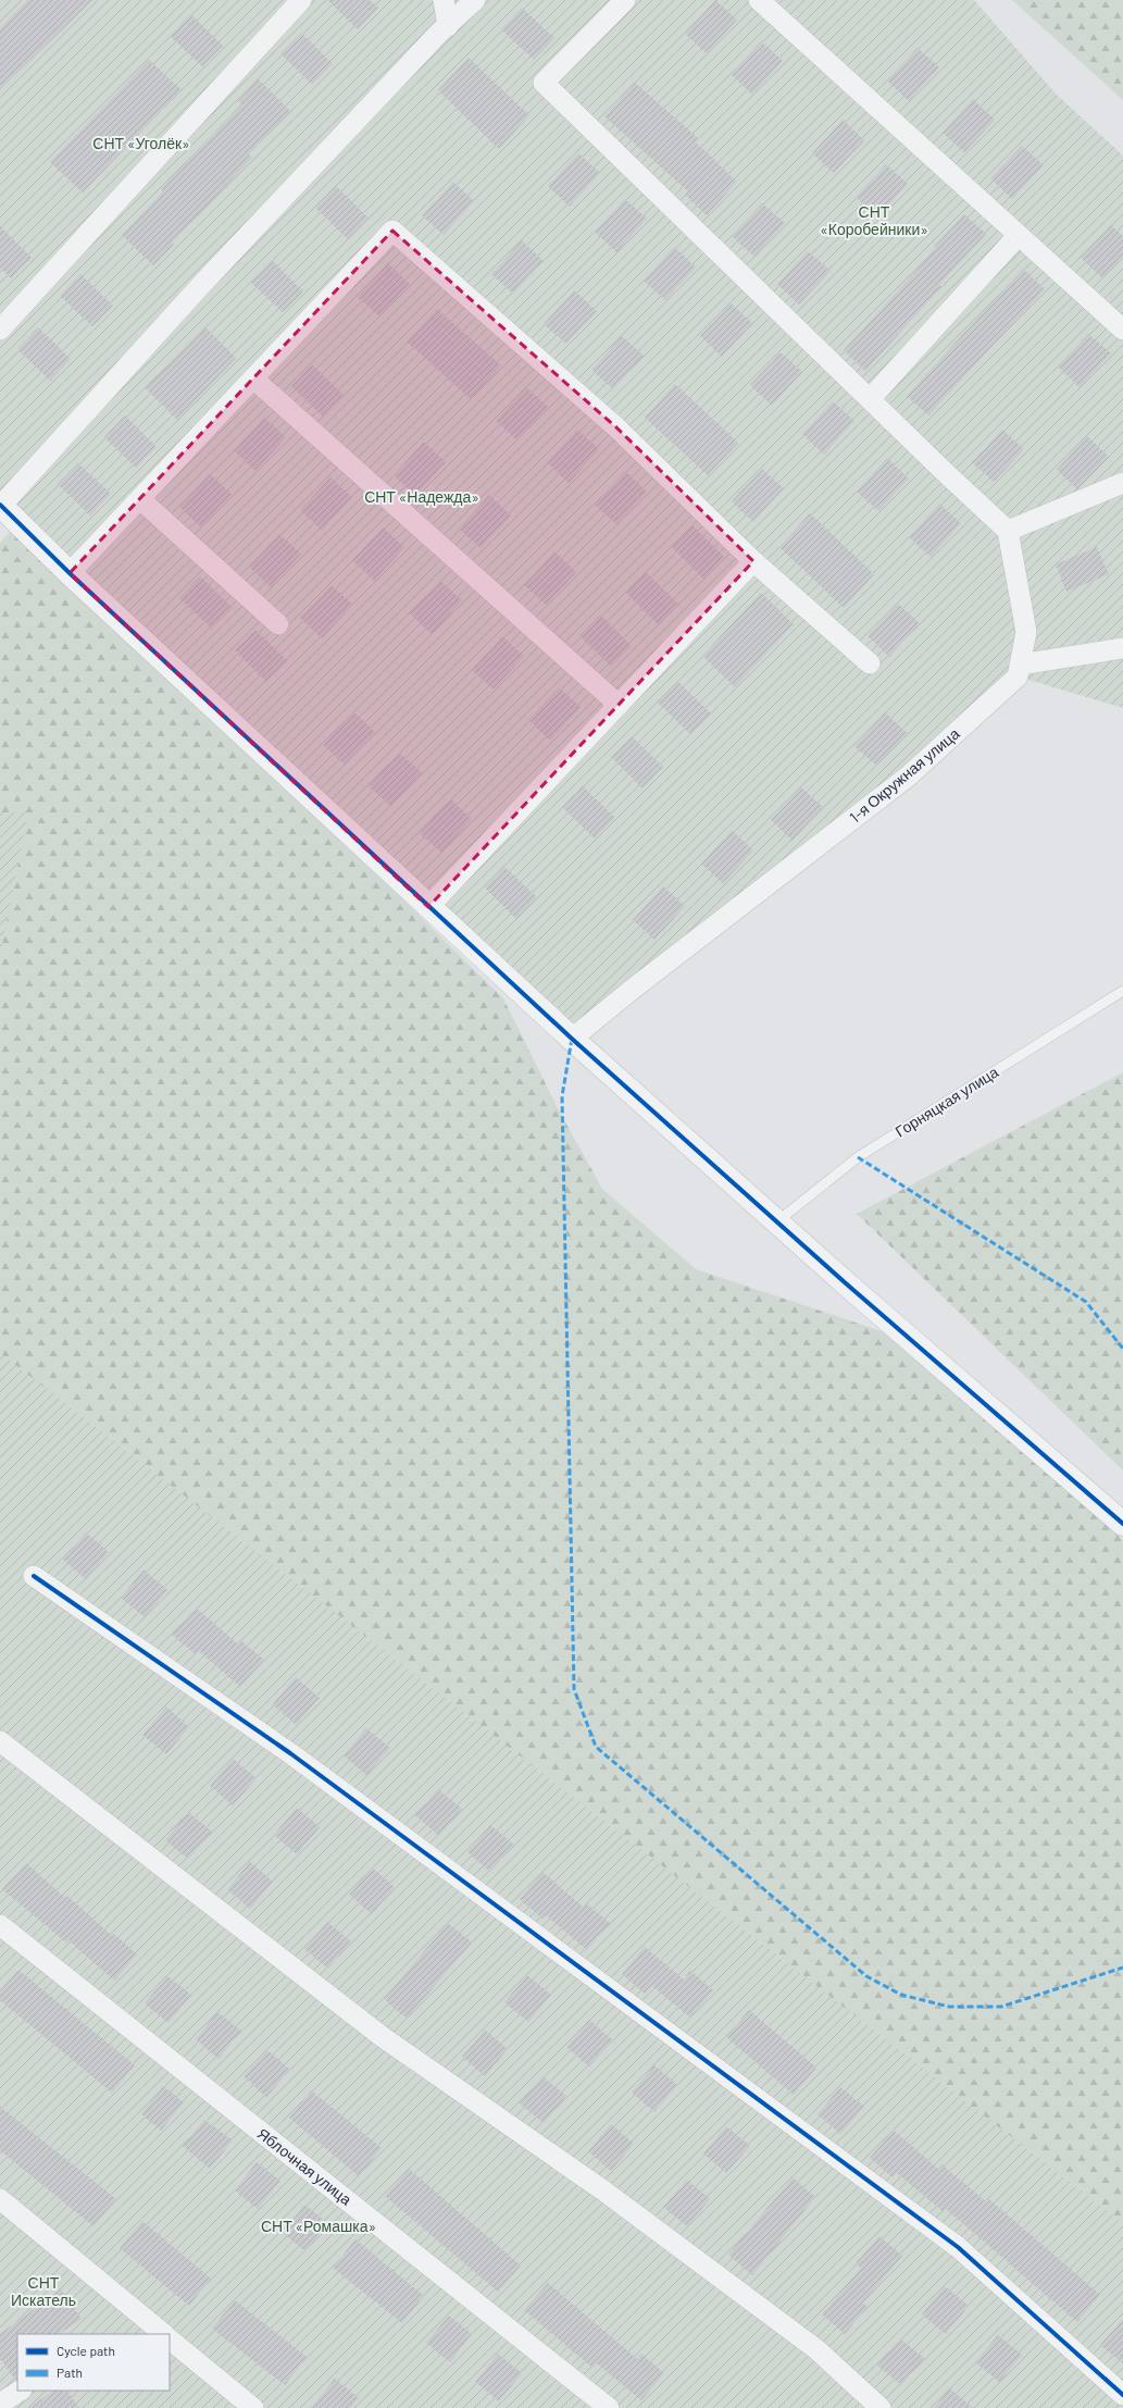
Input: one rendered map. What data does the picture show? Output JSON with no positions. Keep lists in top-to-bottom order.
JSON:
{
  "streets": {
    "street": ["1-я Окружная улица", "Яблочная улица"],
    "lane": ["Горняцкая улица"]
  },
  "parks": [
    "СНТ «Уголёк»",
    "СНТ «Коробейники»",
    "СНТ «Надежда»",
    "СНТ «Ромашка»",
    "СНТ Искатель"
  ],
  "legend": ["Cycle path", "Path"]
}
